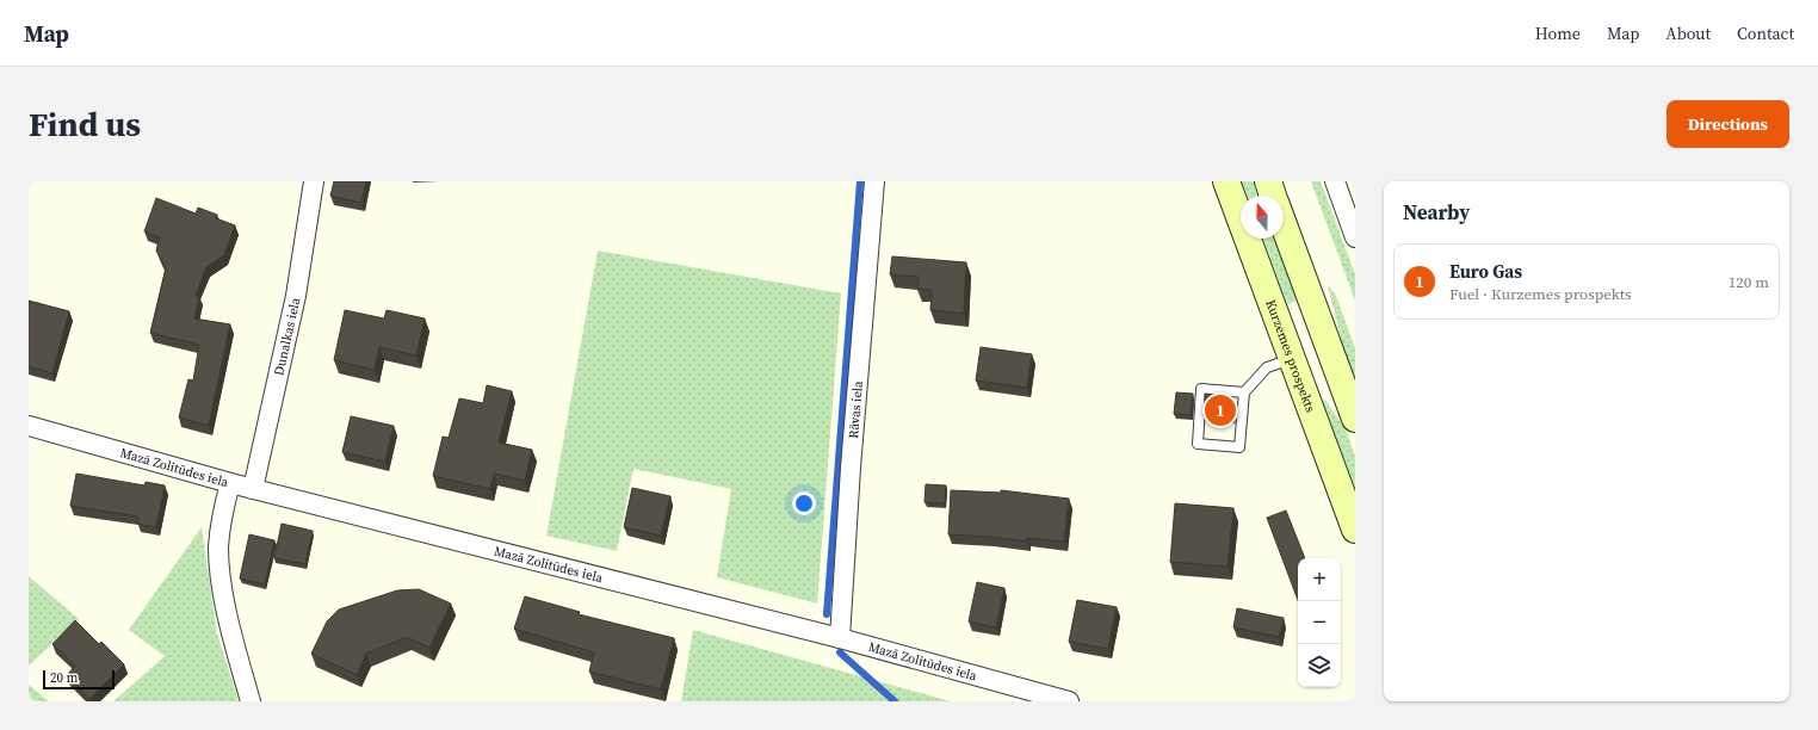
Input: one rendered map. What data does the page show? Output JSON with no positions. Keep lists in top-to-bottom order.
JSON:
{
  "streets": {
    "main road": ["Kurzemes prospekts"],
    "street": ["Dunalkas iela", "Rāvas iela", "Mazā Zolitūdes iela"]
  },
  "crossings": [
    ["Dunalkas iela", "Mazā Zolitūdes iela"],
    ["Rāvas iela", "Mazā Zolitūdes iela"]
  ],
  "scale_bar": "20 m",
  "north": "top",
  "page": {
    "header": "Map",
    "nav": [
      "Home",
      "Map",
      "About",
      "Contact"
    ],
    "buttons": "Directions",
    "title": "Find us",
    "heading": "Nearby",
    "list": [
      {
        "mark": "1",
        "name": "Euro Gas",
        "note": "Fuel · Kurzemes prospekts",
        "value": "120 m"
      }
    ],
    "pins": "1",
    "map_buttons": ["+", "−"],
    "scale": "20 m"
  }
}
